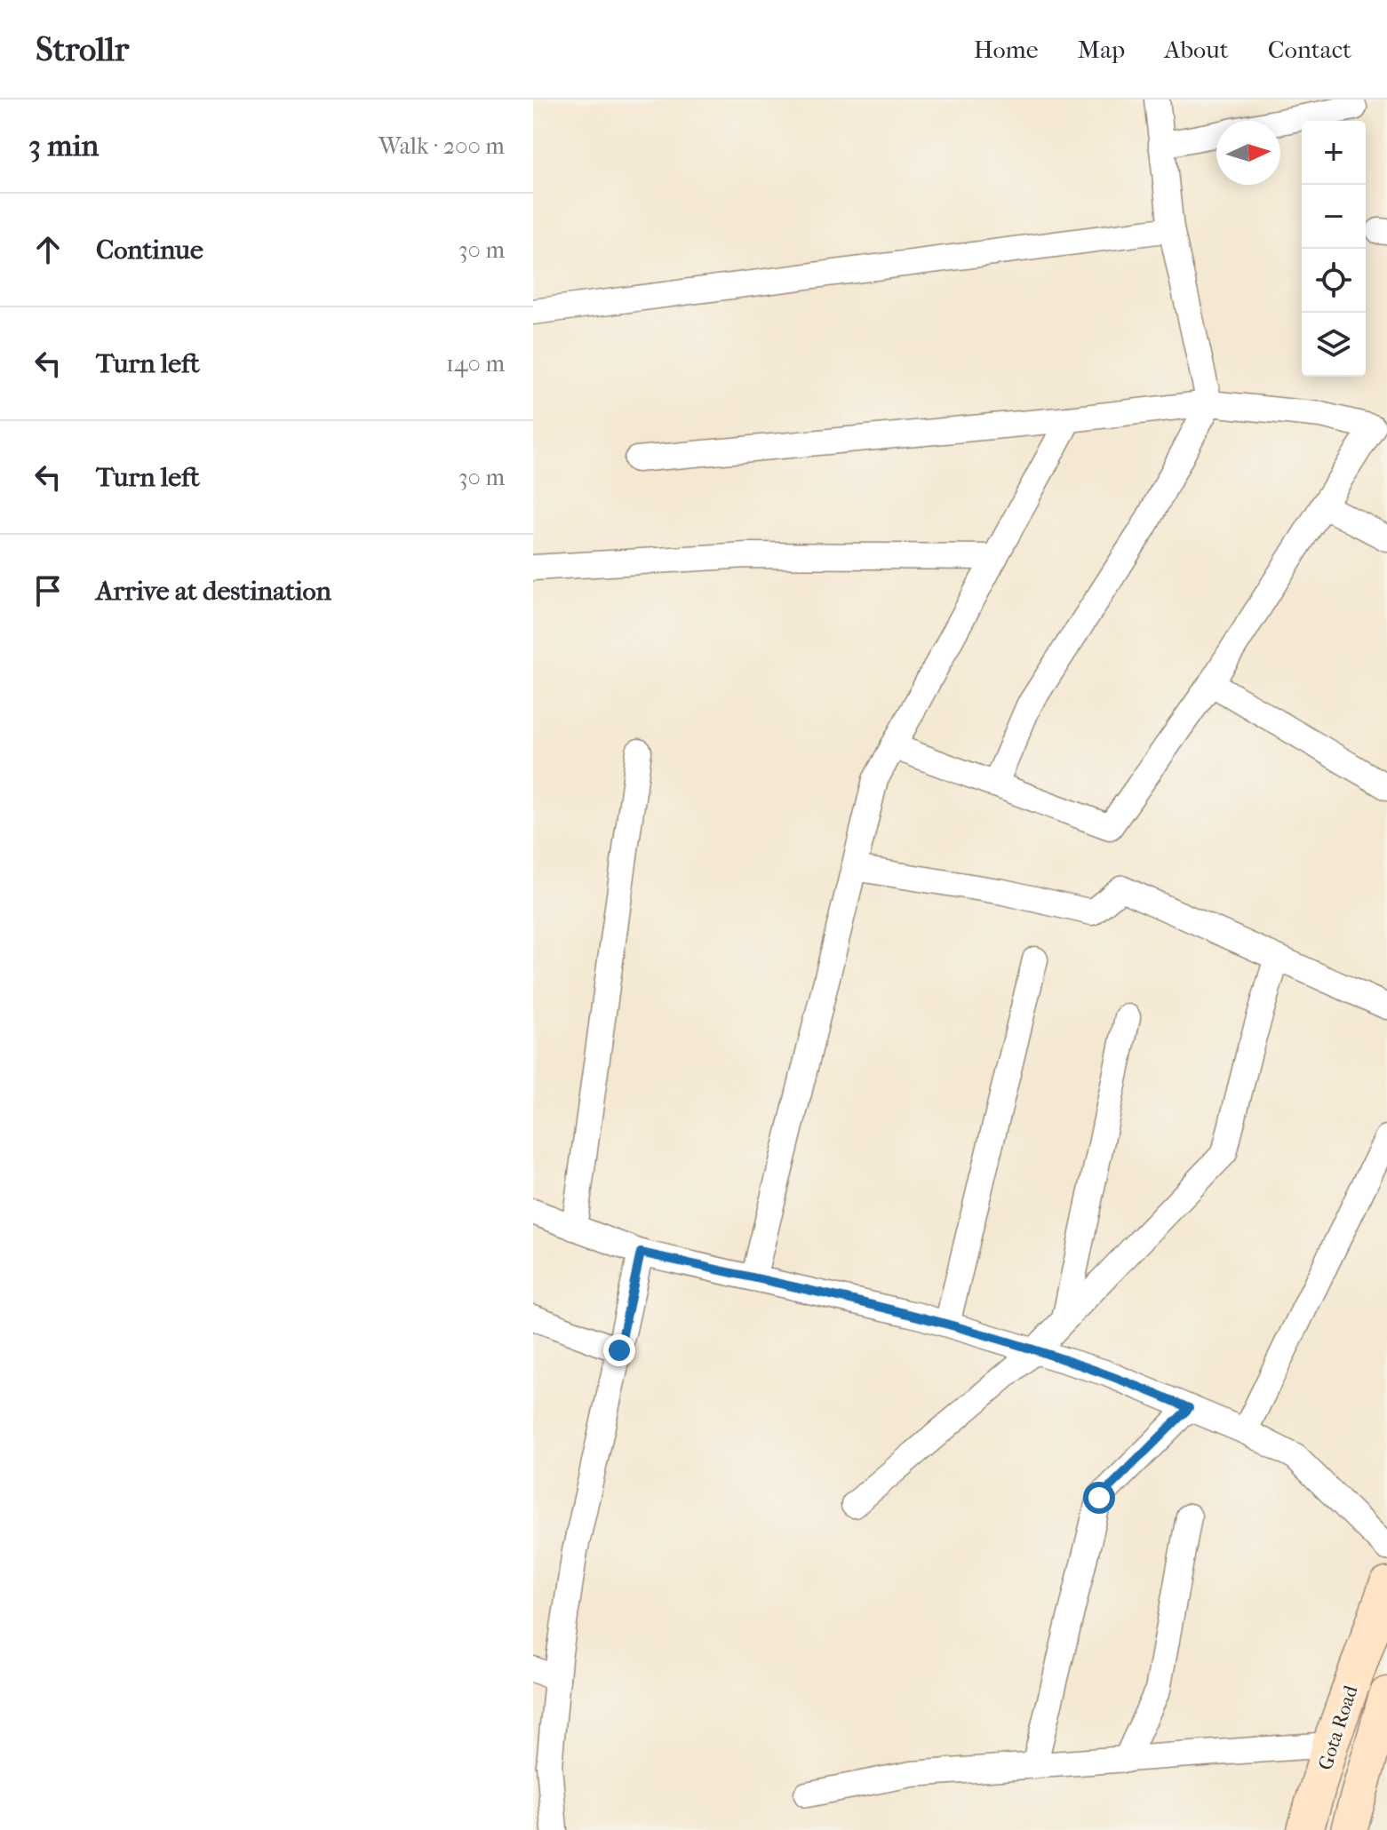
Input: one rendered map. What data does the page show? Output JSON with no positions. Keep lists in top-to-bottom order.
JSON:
{
  "streets": {
    "main road": ["Gota Road"]
  },
  "north": "right",
  "page": {
    "header": "Strollr",
    "nav": [
      "Home",
      "Map",
      "About",
      "Contact"
    ],
    "heading": ["3 min", "Walk · 200 m"],
    "map_buttons": ["+", "−"],
    "list": [
      ["Continue", "30 m"],
      ["Turn left", "140 m"],
      ["Turn left", "30 m"],
      "Arrive at destination"
    ]
  }
}
